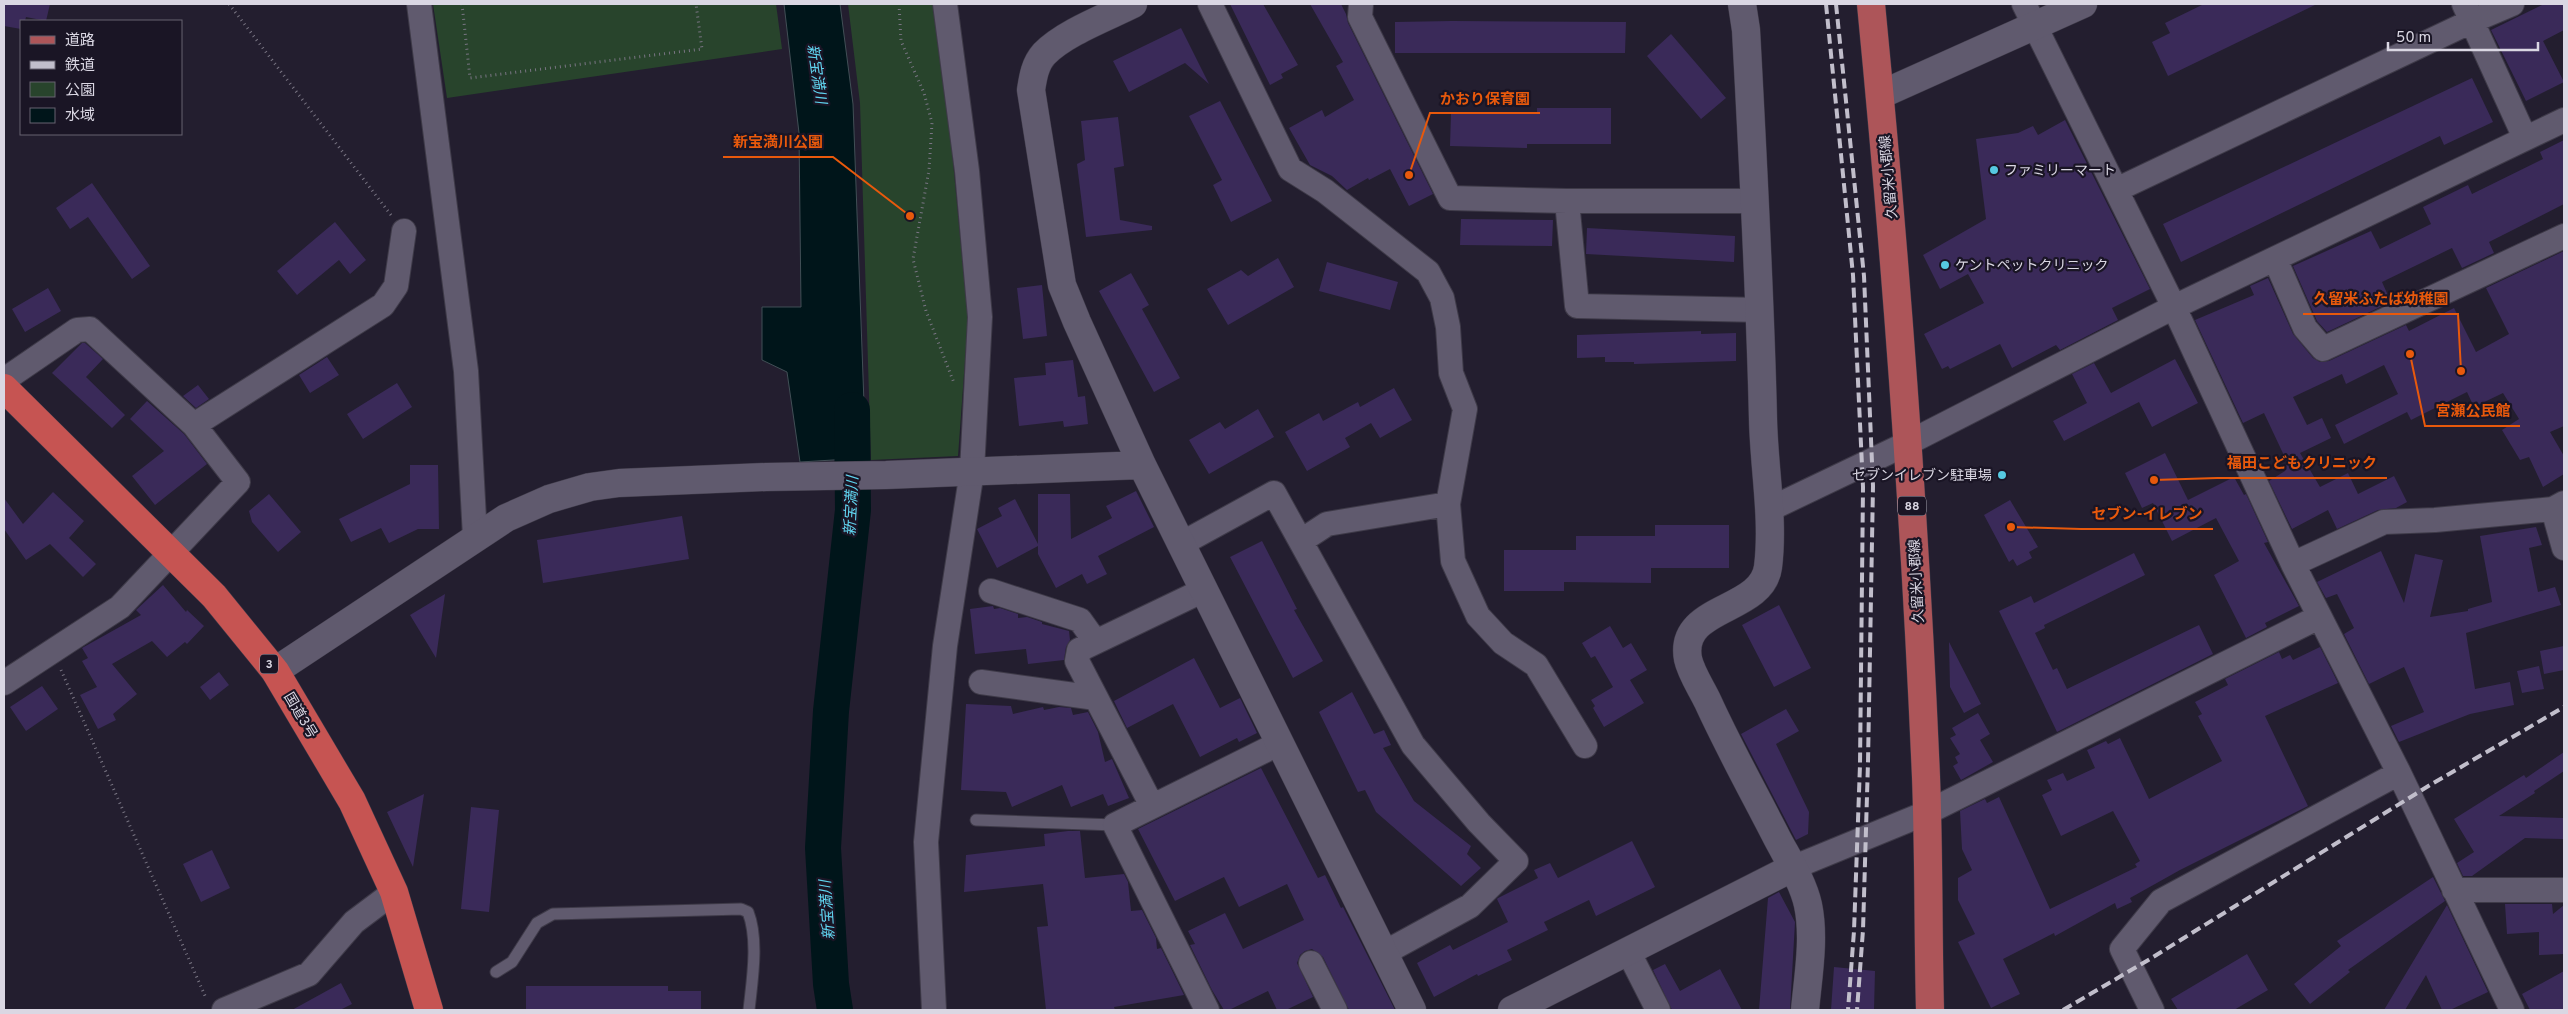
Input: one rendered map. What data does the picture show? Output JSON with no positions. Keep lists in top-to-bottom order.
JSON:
{
  "streets": {
    "highway": ["3", "国道3号"],
    "main road": ["久留米小郡線", "88"]
  },
  "water": ["新宝満川"],
  "places": [
    "ファミリーマート",
    "かおり保育園",
    "新宝満川公園",
    "ケントペットクリニック",
    "宮瀬公民館",
    "久留米ふたば幼稚園",
    "セブンイレブン駐車場",
    "福田こどもクリニック",
    "セブン-イレブン"
  ],
  "legend": [
    "道路",
    "鉄道",
    "公園",
    "水域"
  ],
  "scale_bar": "50 m"
}
